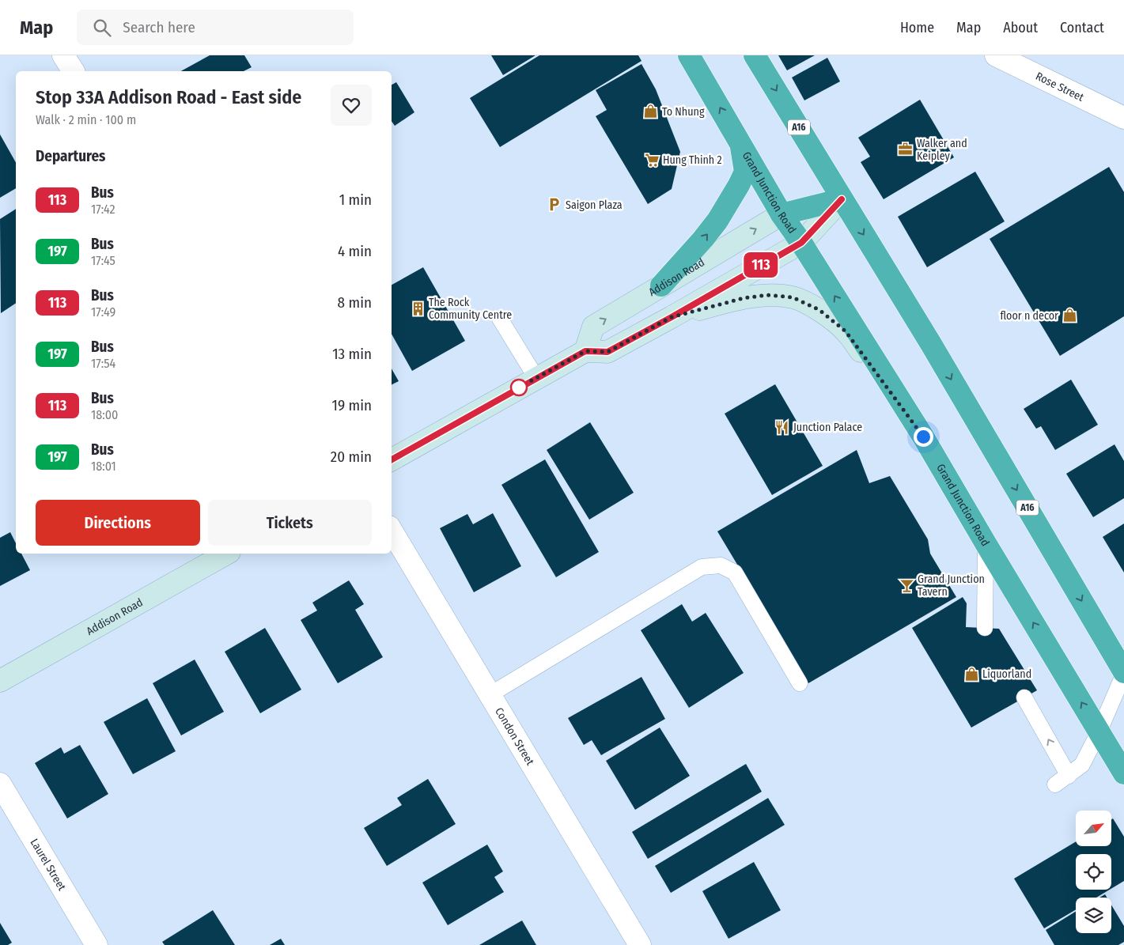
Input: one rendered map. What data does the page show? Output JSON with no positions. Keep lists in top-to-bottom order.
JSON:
{
  "streets": {
    "highway": ["A16", "Grand Junction Road"],
    "main road": ["Addison Road"],
    "street": ["Rose Street", "Condon Street", "Laurel Street"]
  },
  "crossings": [
    ["Grand Junction Road", "Addison Road"]
  ],
  "places": {
    "shop": ["To Nhung", "floor n decor", "Liquorland"],
    "office": ["Walker and Keipley"],
    "supermarket": ["Hung Thinh 2"],
    "parking": ["Saigon Plaza"],
    "building": ["The Rock Community Centre"],
    "restaurant": ["Junction Palace"],
    "bar": ["Grand Junction Tavern"]
  },
  "lines": ["bus line 113"],
  "north": "top right",
  "page": {
    "header": "Map",
    "search": "Search here",
    "nav": [
      "Home",
      "Map",
      "About",
      "Contact"
    ],
    "on_map": "113",
    "heading": [
      ["Stop 33A Addison Road - East side", "Walk · 2 min · 100 m"],
      "Departures"
    ],
    "list": [
      {
        "mark": "113",
        "name": "Bus",
        "note": "17:42",
        "value": "1 min"
      },
      {
        "mark": "197",
        "name": "Bus",
        "note": "17:45",
        "value": "4 min"
      },
      {
        "mark": "113",
        "name": "Bus",
        "note": "17:49",
        "value": "8 min"
      },
      {
        "mark": "197",
        "name": "Bus",
        "note": "17:54",
        "value": "13 min"
      },
      {
        "mark": "113",
        "name": "Bus",
        "note": "18:00",
        "value": "19 min"
      },
      {
        "mark": "197",
        "name": "Bus",
        "note": "18:01",
        "value": "20 min"
      }
    ],
    "buttons": ["Directions", "Tickets"]
  }
}
